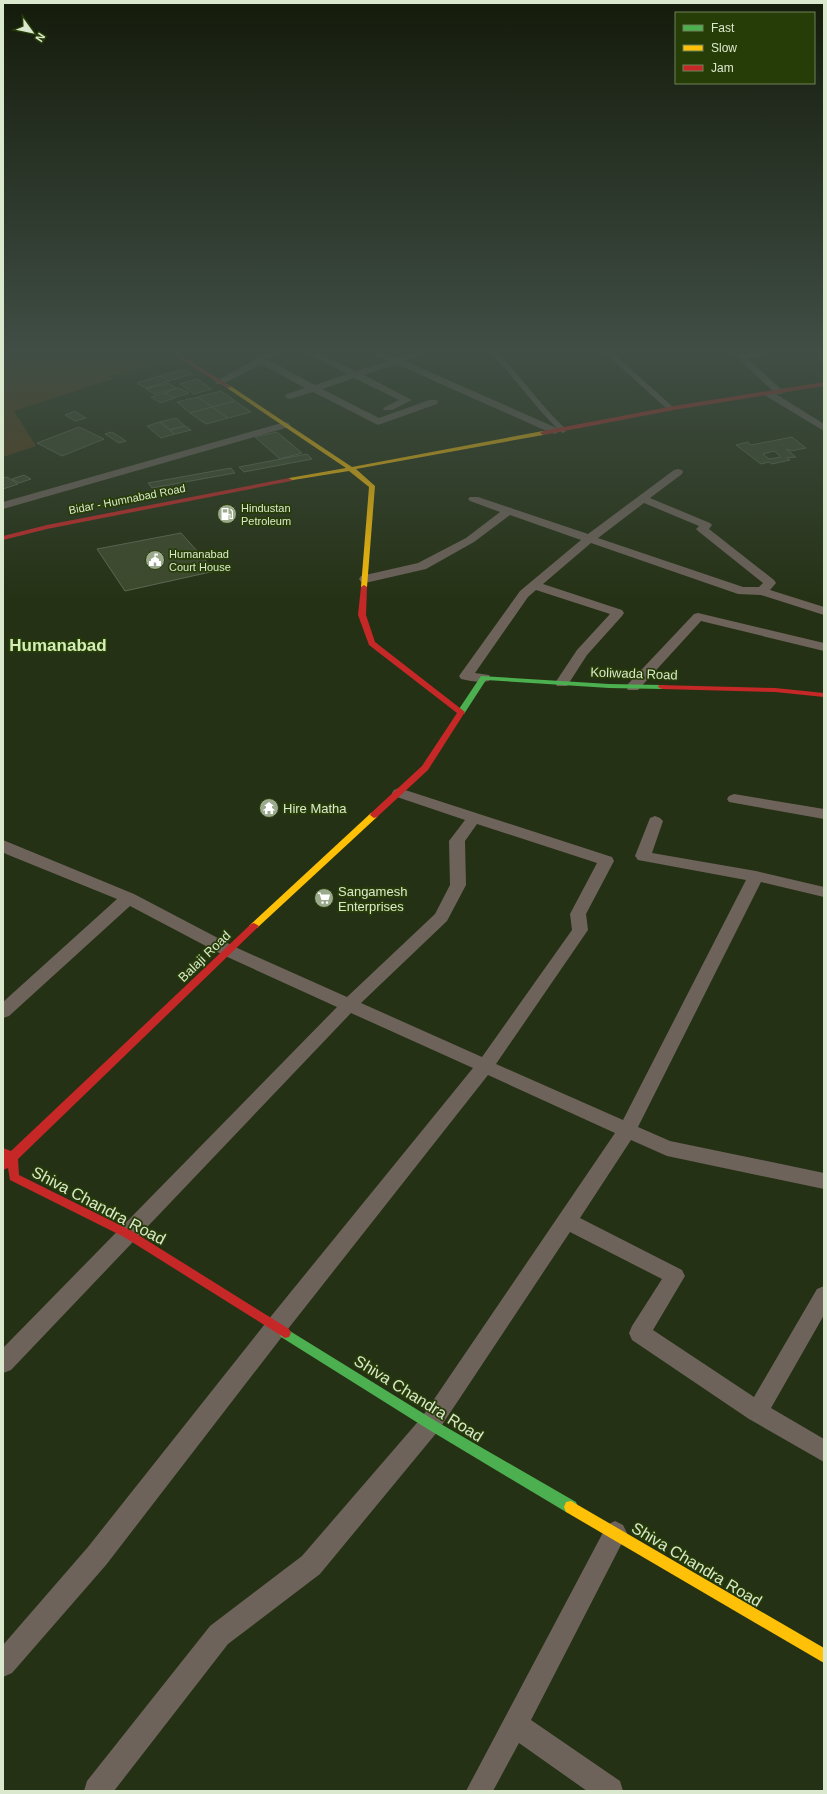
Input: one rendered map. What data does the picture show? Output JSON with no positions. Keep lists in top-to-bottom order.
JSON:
{
  "streets": {
    "street": [
      "Bidar - Humnabad Road",
      "Koliwada Road",
      "Balaji Road",
      "Shiva Chandra Road"
    ]
  },
  "crossings": [
    ["Balaji Road", "Shiva Chandra Road"]
  ],
  "districts": ["Humanabad"],
  "places": {
    "fuel station": ["Hindustan Petroleum"],
    "public building": ["Humanabad Court House"],
    "temple": ["Hire Matha"],
    "supermarket": ["Sangamesh Enterprises"]
  },
  "legend": ["Fast", "Slow", "Jam"],
  "north": "bottom right"
}
